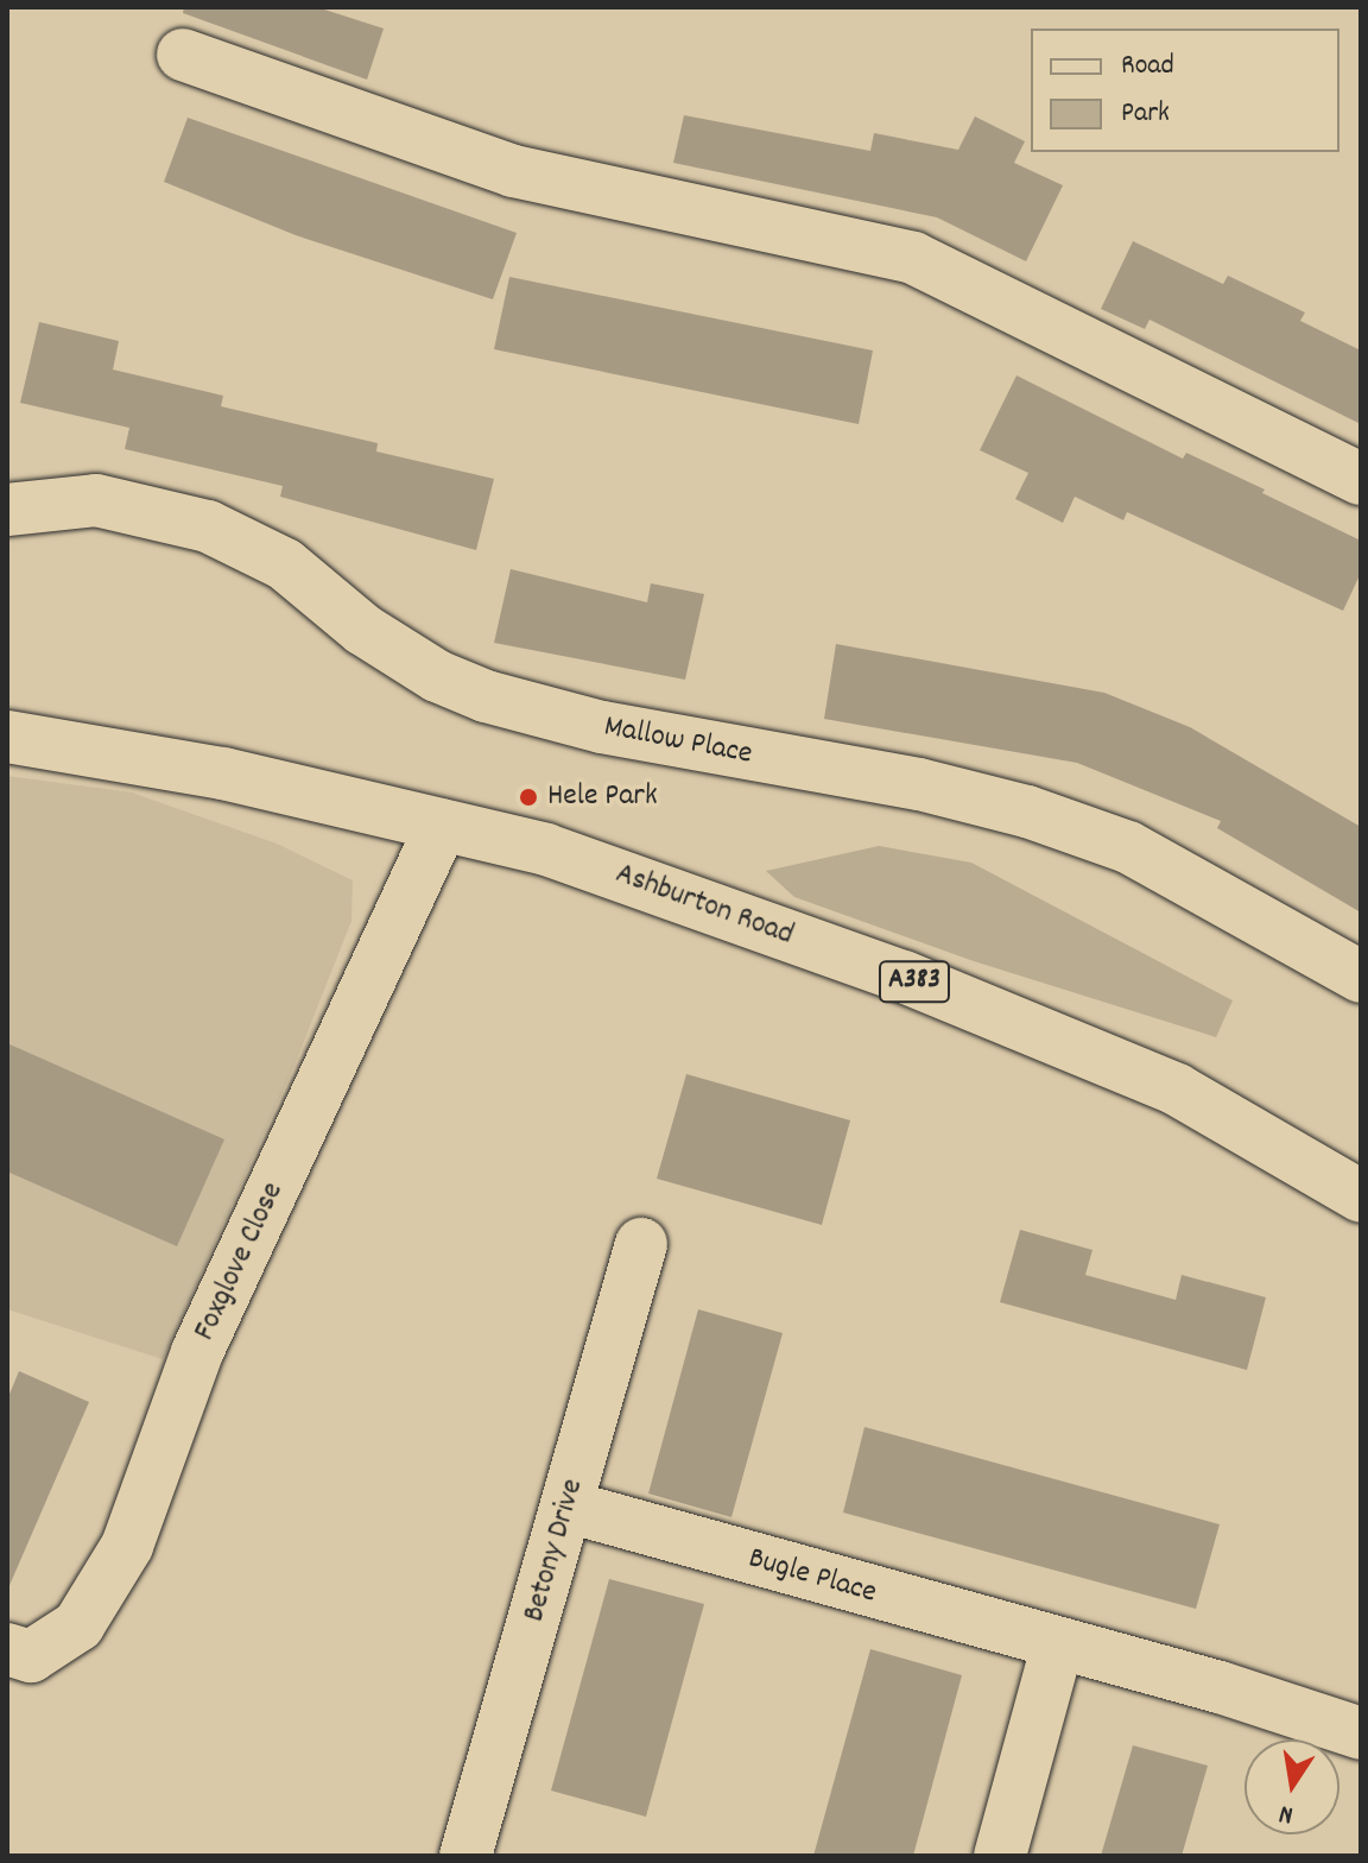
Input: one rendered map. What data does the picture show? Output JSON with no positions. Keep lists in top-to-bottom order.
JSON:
{
  "streets": {
    "street": [
      "Mallow Place",
      "Ashburton Road",
      "A383",
      "Foxglove Close",
      "Betony Drive",
      "Bugle Place"
    ]
  },
  "crossings": [
    ["Ashburton Road", "Foxglove Close"],
    ["Betony Drive", "Bugle Place"]
  ],
  "places": ["Hele Park"],
  "legend": ["Road", "Park"],
  "north": "bottom"
}
